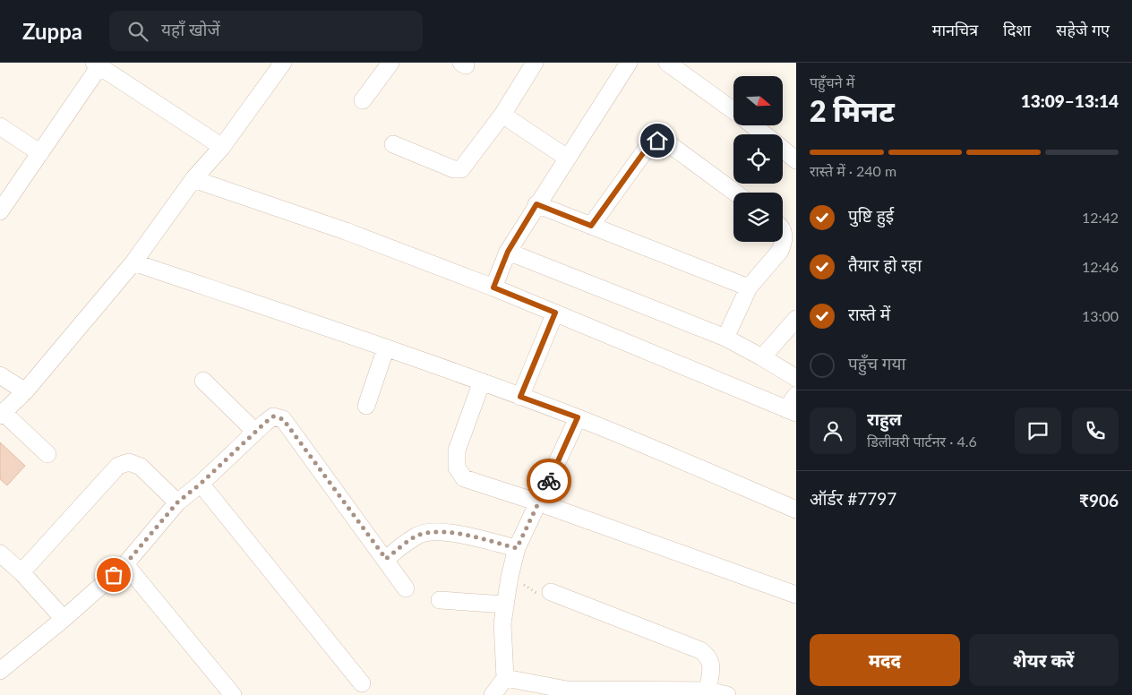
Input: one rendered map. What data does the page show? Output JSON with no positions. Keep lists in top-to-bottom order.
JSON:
{
  "north": "right",
  "page": {
    "header": "Zuppa",
    "search": "यहाँ खोजें",
    "nav": ["मानचित्र", "दिशा", "सहेजे गए"],
    "heading": ["2 मिनट", "पहुँचने में", "13:09–13:14"],
    "panel": [
      "राहुल",
      "डिलीवरी पार्टनर · 4.6",
      "ऑर्डर #7797",
      "₹906"
    ],
    "bar": "रास्ते में · 240 m",
    "list": [
      ["पुष्टि हुई", "12:42"],
      ["तैयार हो रहा", "12:46"],
      ["रास्ते में", "13:00"],
      "पहुँच गया"
    ],
    "buttons": ["मदद", "शेयर करें"]
  }
}
